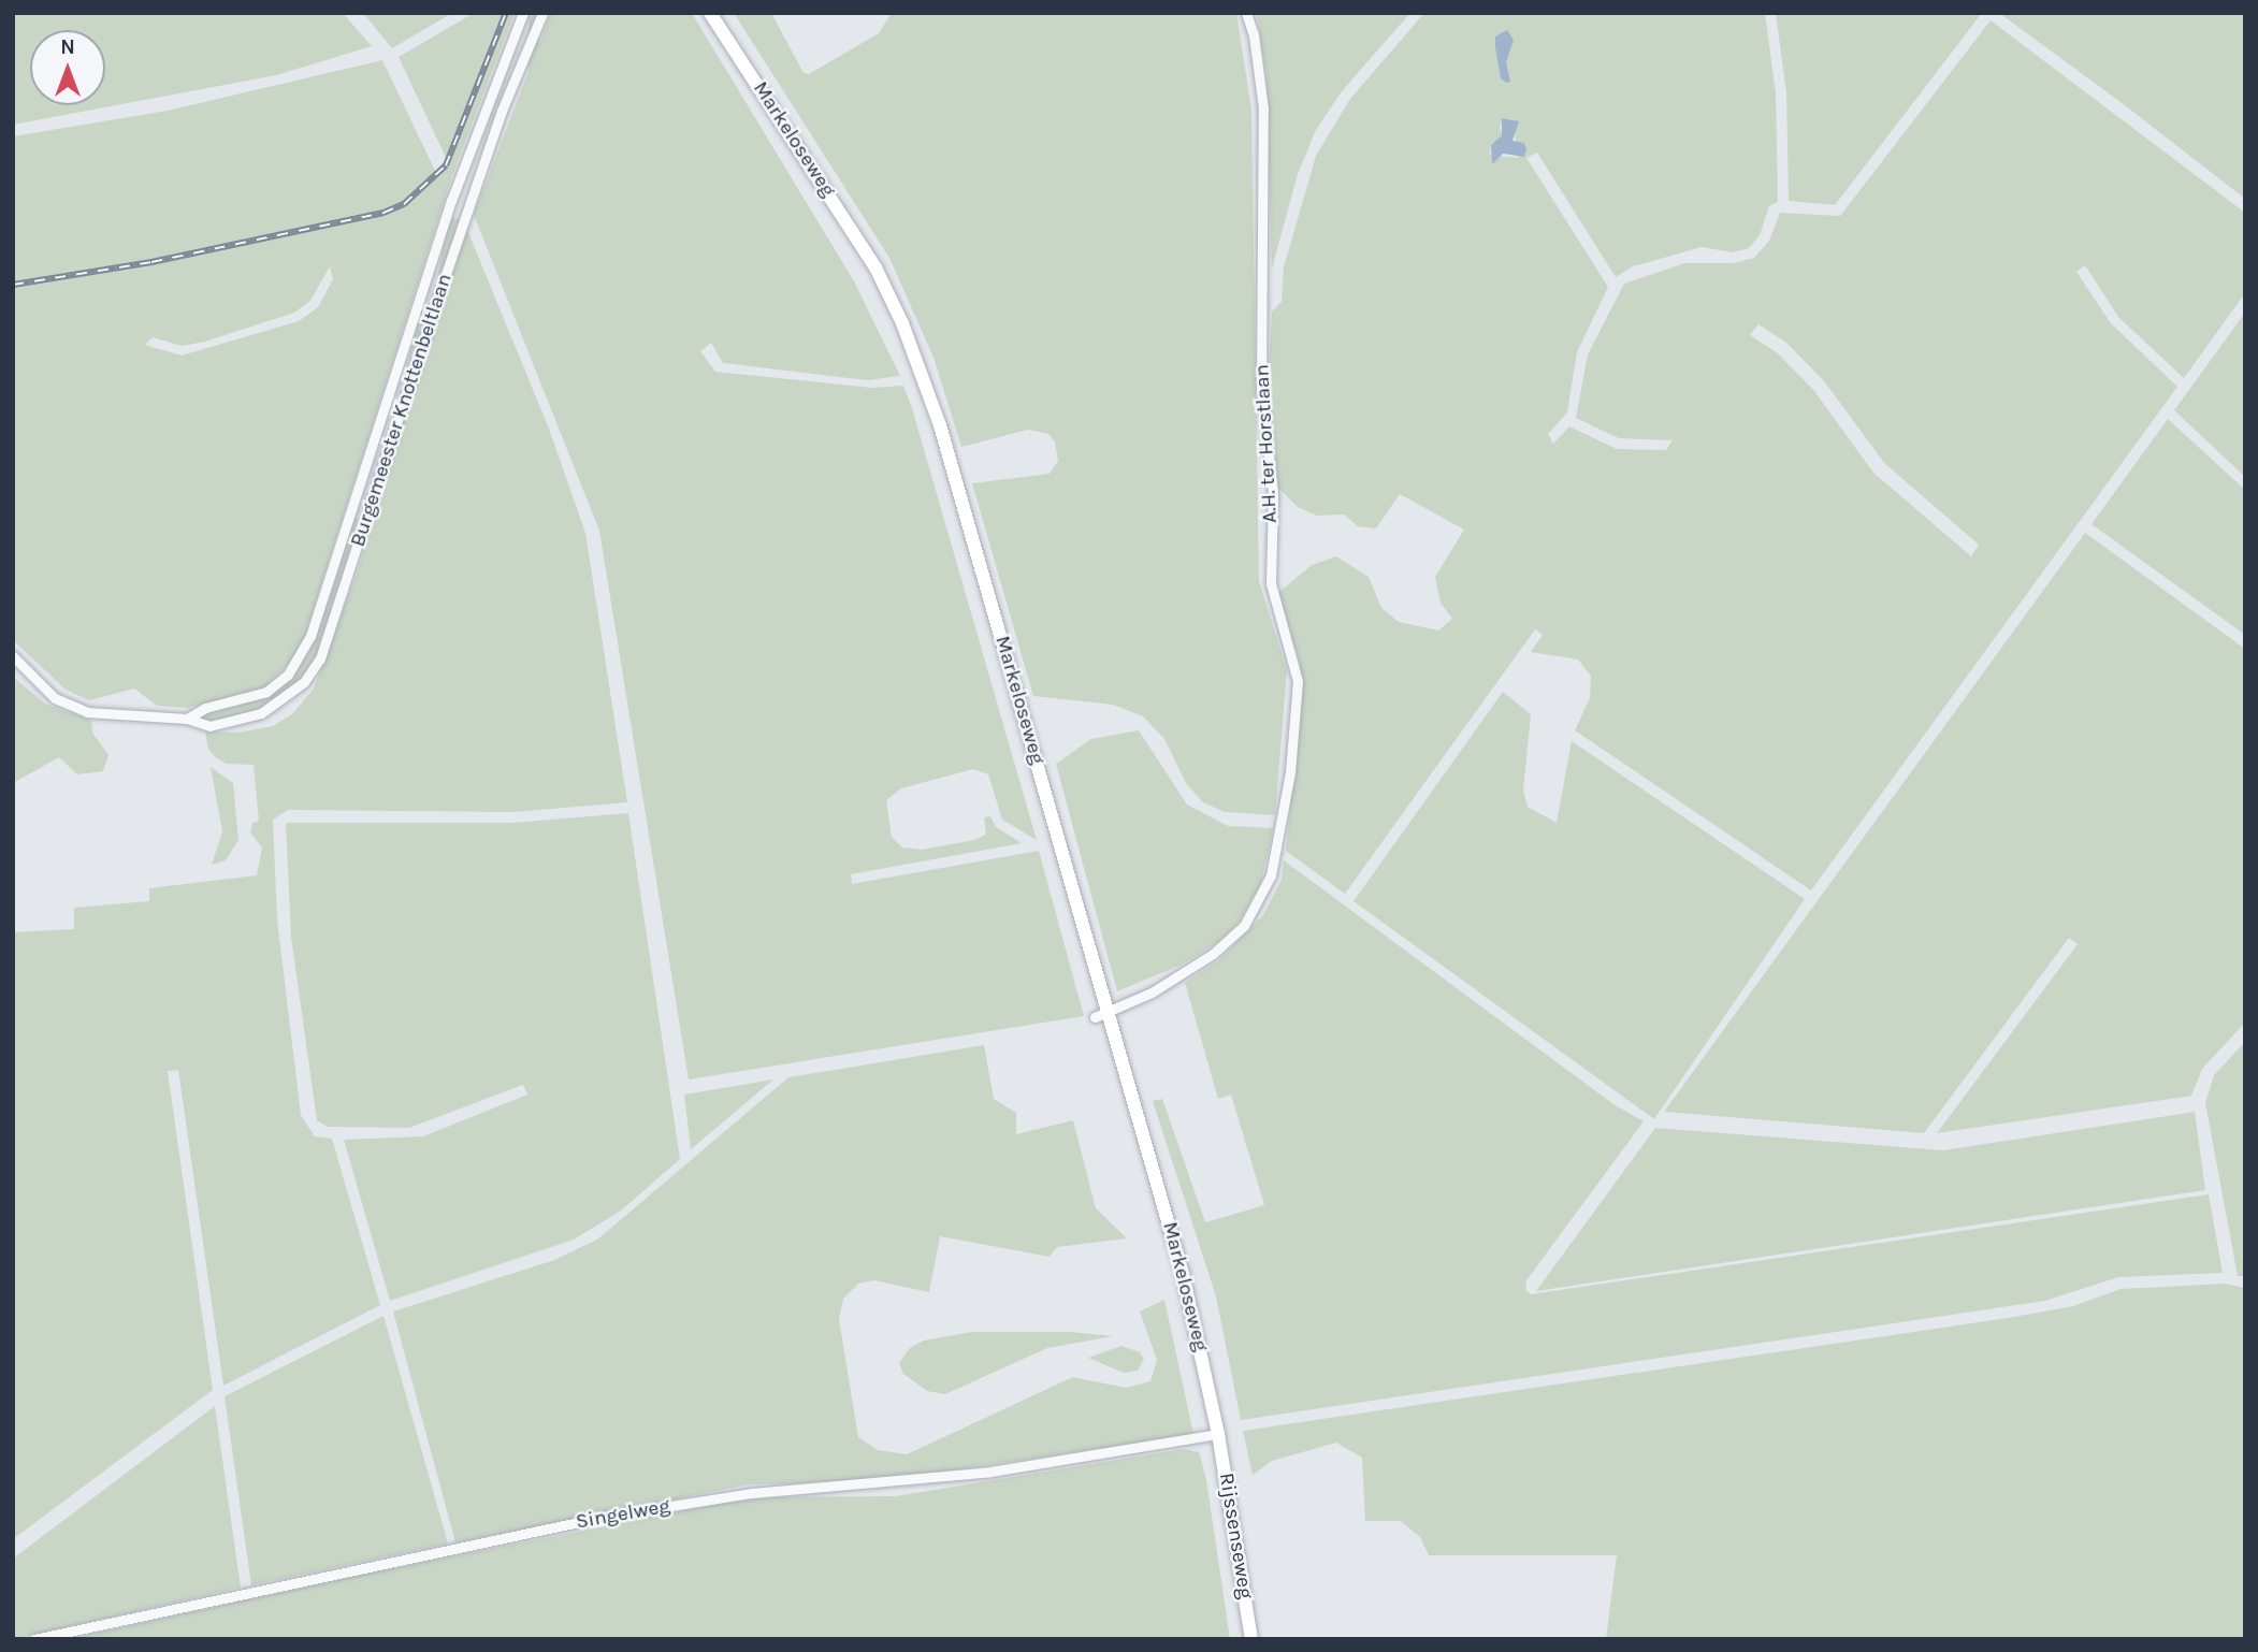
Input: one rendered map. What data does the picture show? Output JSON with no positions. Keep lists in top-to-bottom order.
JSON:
{
  "streets": {
    "main road": ["Markeloseweg", "Rijssenseweg"],
    "street": ["Burgemeester Knottenbeltlaan", "A.H. ter Horstlaan", "Singelweg"]
  },
  "crossings": [
    ["Markeloseweg", "A.H. ter Horstlaan"],
    ["Markeloseweg", "Singelweg"],
    ["Markeloseweg", "Rijssenseweg"],
    ["Singelweg", "Rijssenseweg"]
  ],
  "north": "top"
}
